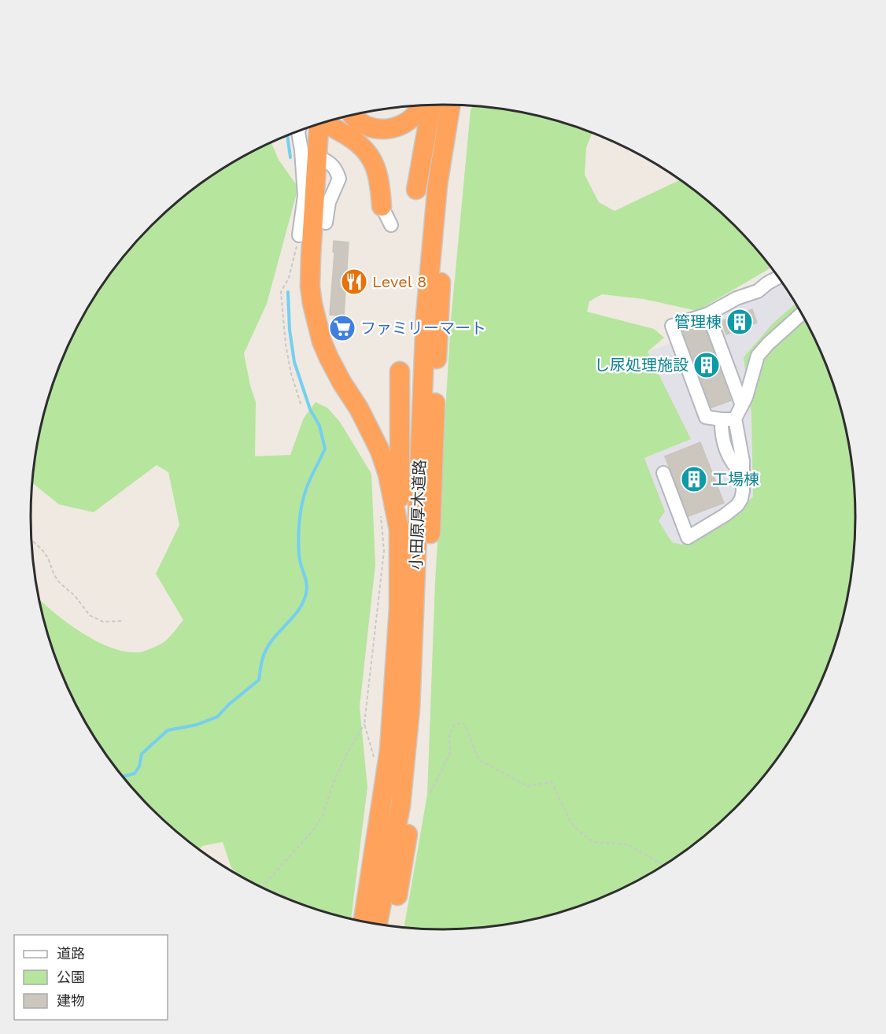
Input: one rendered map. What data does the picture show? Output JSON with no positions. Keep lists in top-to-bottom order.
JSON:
{
  "streets": {
    "highway": ["小田原厚木道路"]
  },
  "places": {
    "restaurant": ["Level 8"],
    "building": ["管理棟", "し尿処理施設", "工場棟"],
    "supermarket": ["ファミリーマート"]
  },
  "legend": ["道路", "公園", "建物"]
}
